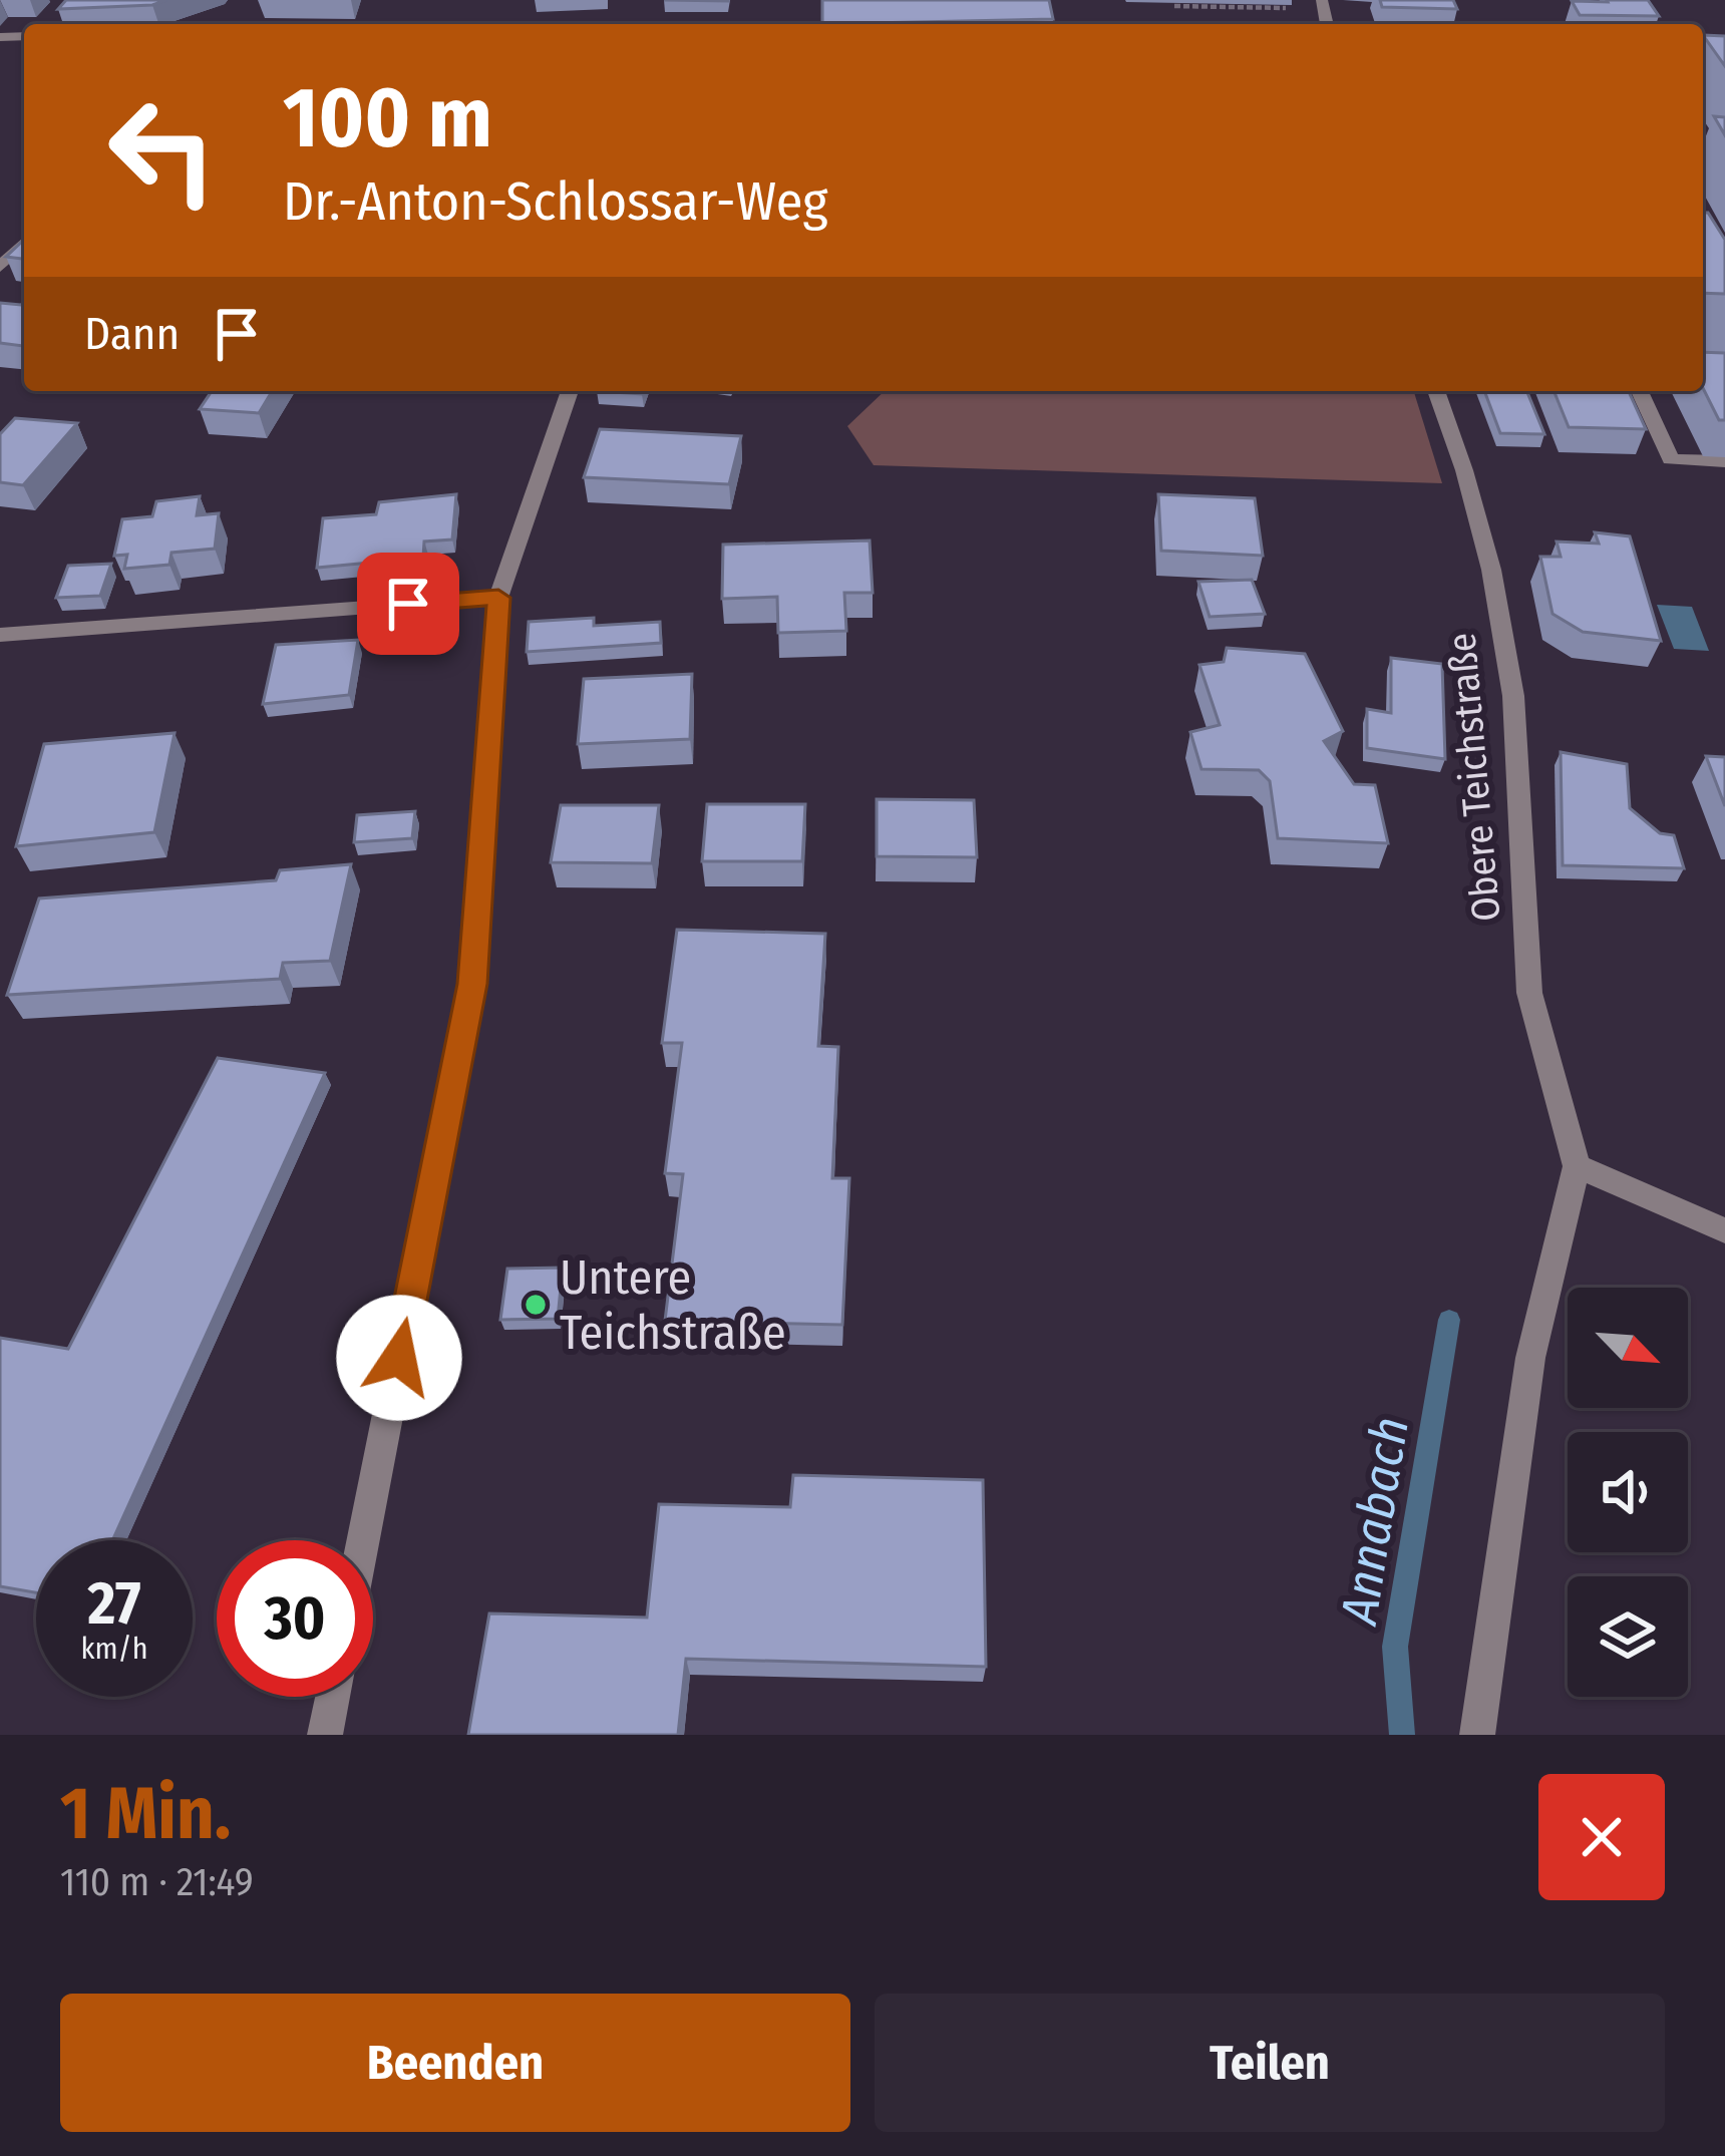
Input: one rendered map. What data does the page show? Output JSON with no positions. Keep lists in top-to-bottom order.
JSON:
{
  "streets": {
    "street": ["Obere Teichstraße"]
  },
  "water": ["Annabach"],
  "places": ["Untere Teichstraße"],
  "north": "bottom right",
  "page": {
    "turn": ["100 m", "Dr.-Anton-Schlossar-Weg"],
    "then": "Dann",
    "speed": "27 km/h",
    "limit": "30",
    "heading": ["1 Min.", "110 m · 21:49"],
    "buttons": ["Beenden", "Teilen"]
  }
}
